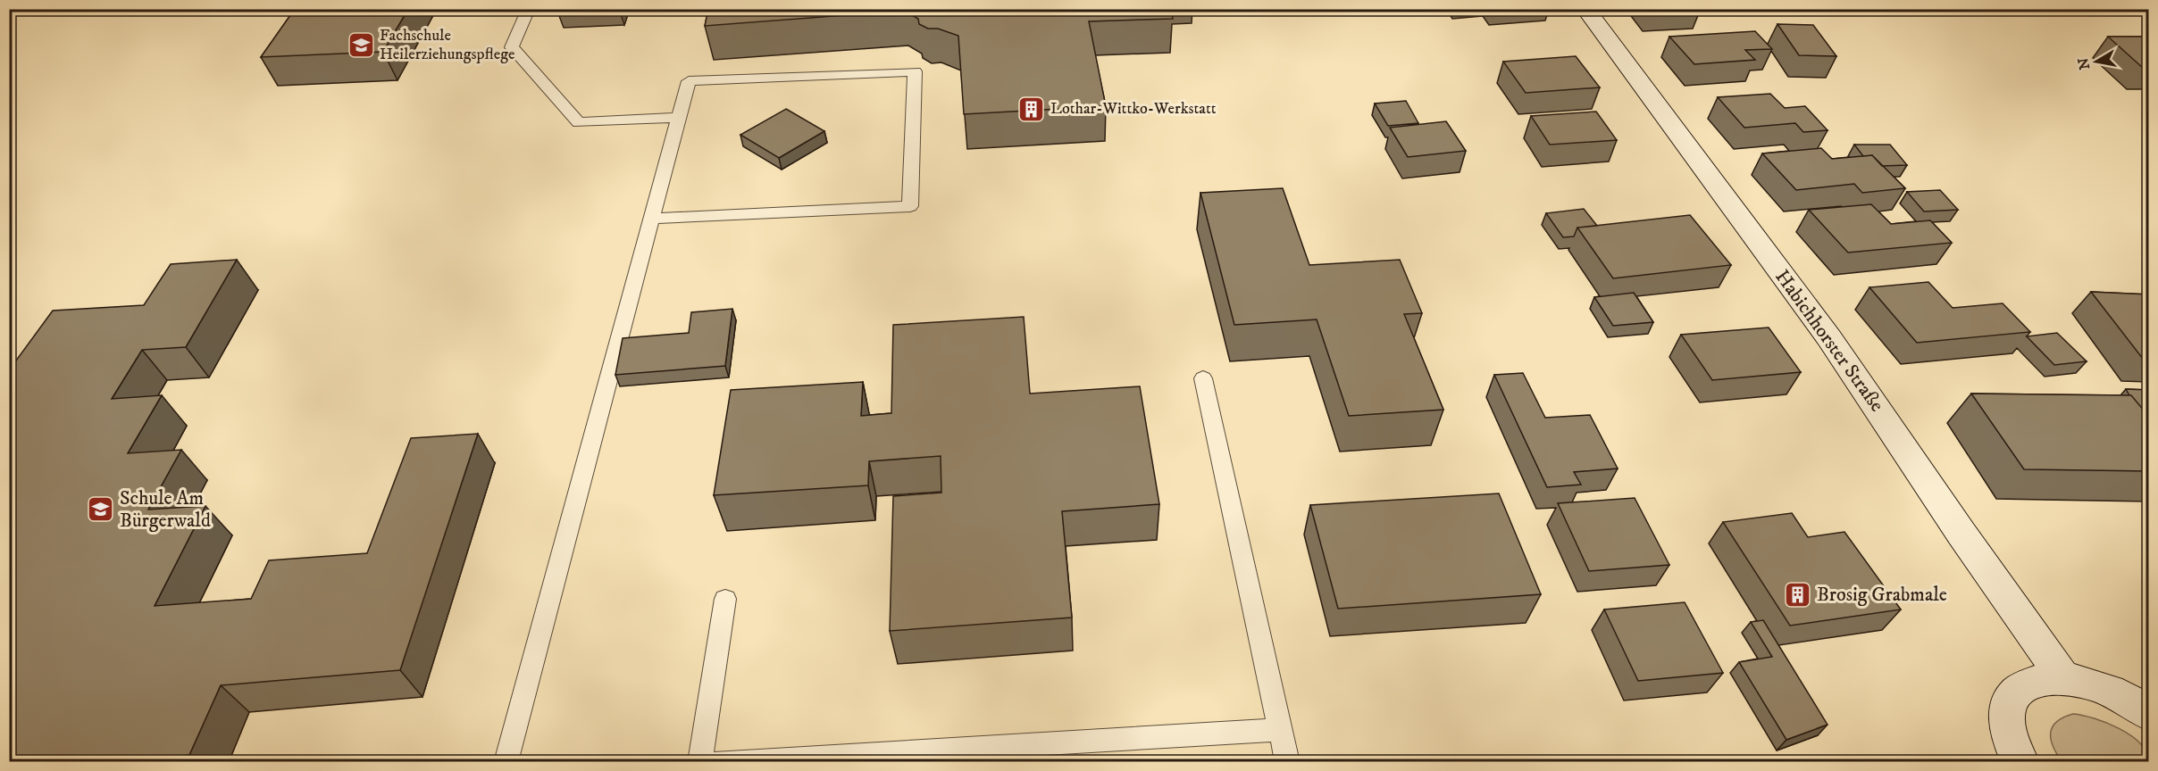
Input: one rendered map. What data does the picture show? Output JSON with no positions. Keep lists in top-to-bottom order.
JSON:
{
  "streets": {
    "main road": ["Habichhorster Straße"]
  },
  "places": {
    "school or university": ["Fachschule Heilerziehungspflege", "Schule Am Bürgerwald"],
    "building": ["Lothar-Wittko-Werkstatt", "Brosig Grabmale"]
  },
  "north": "left"
}
